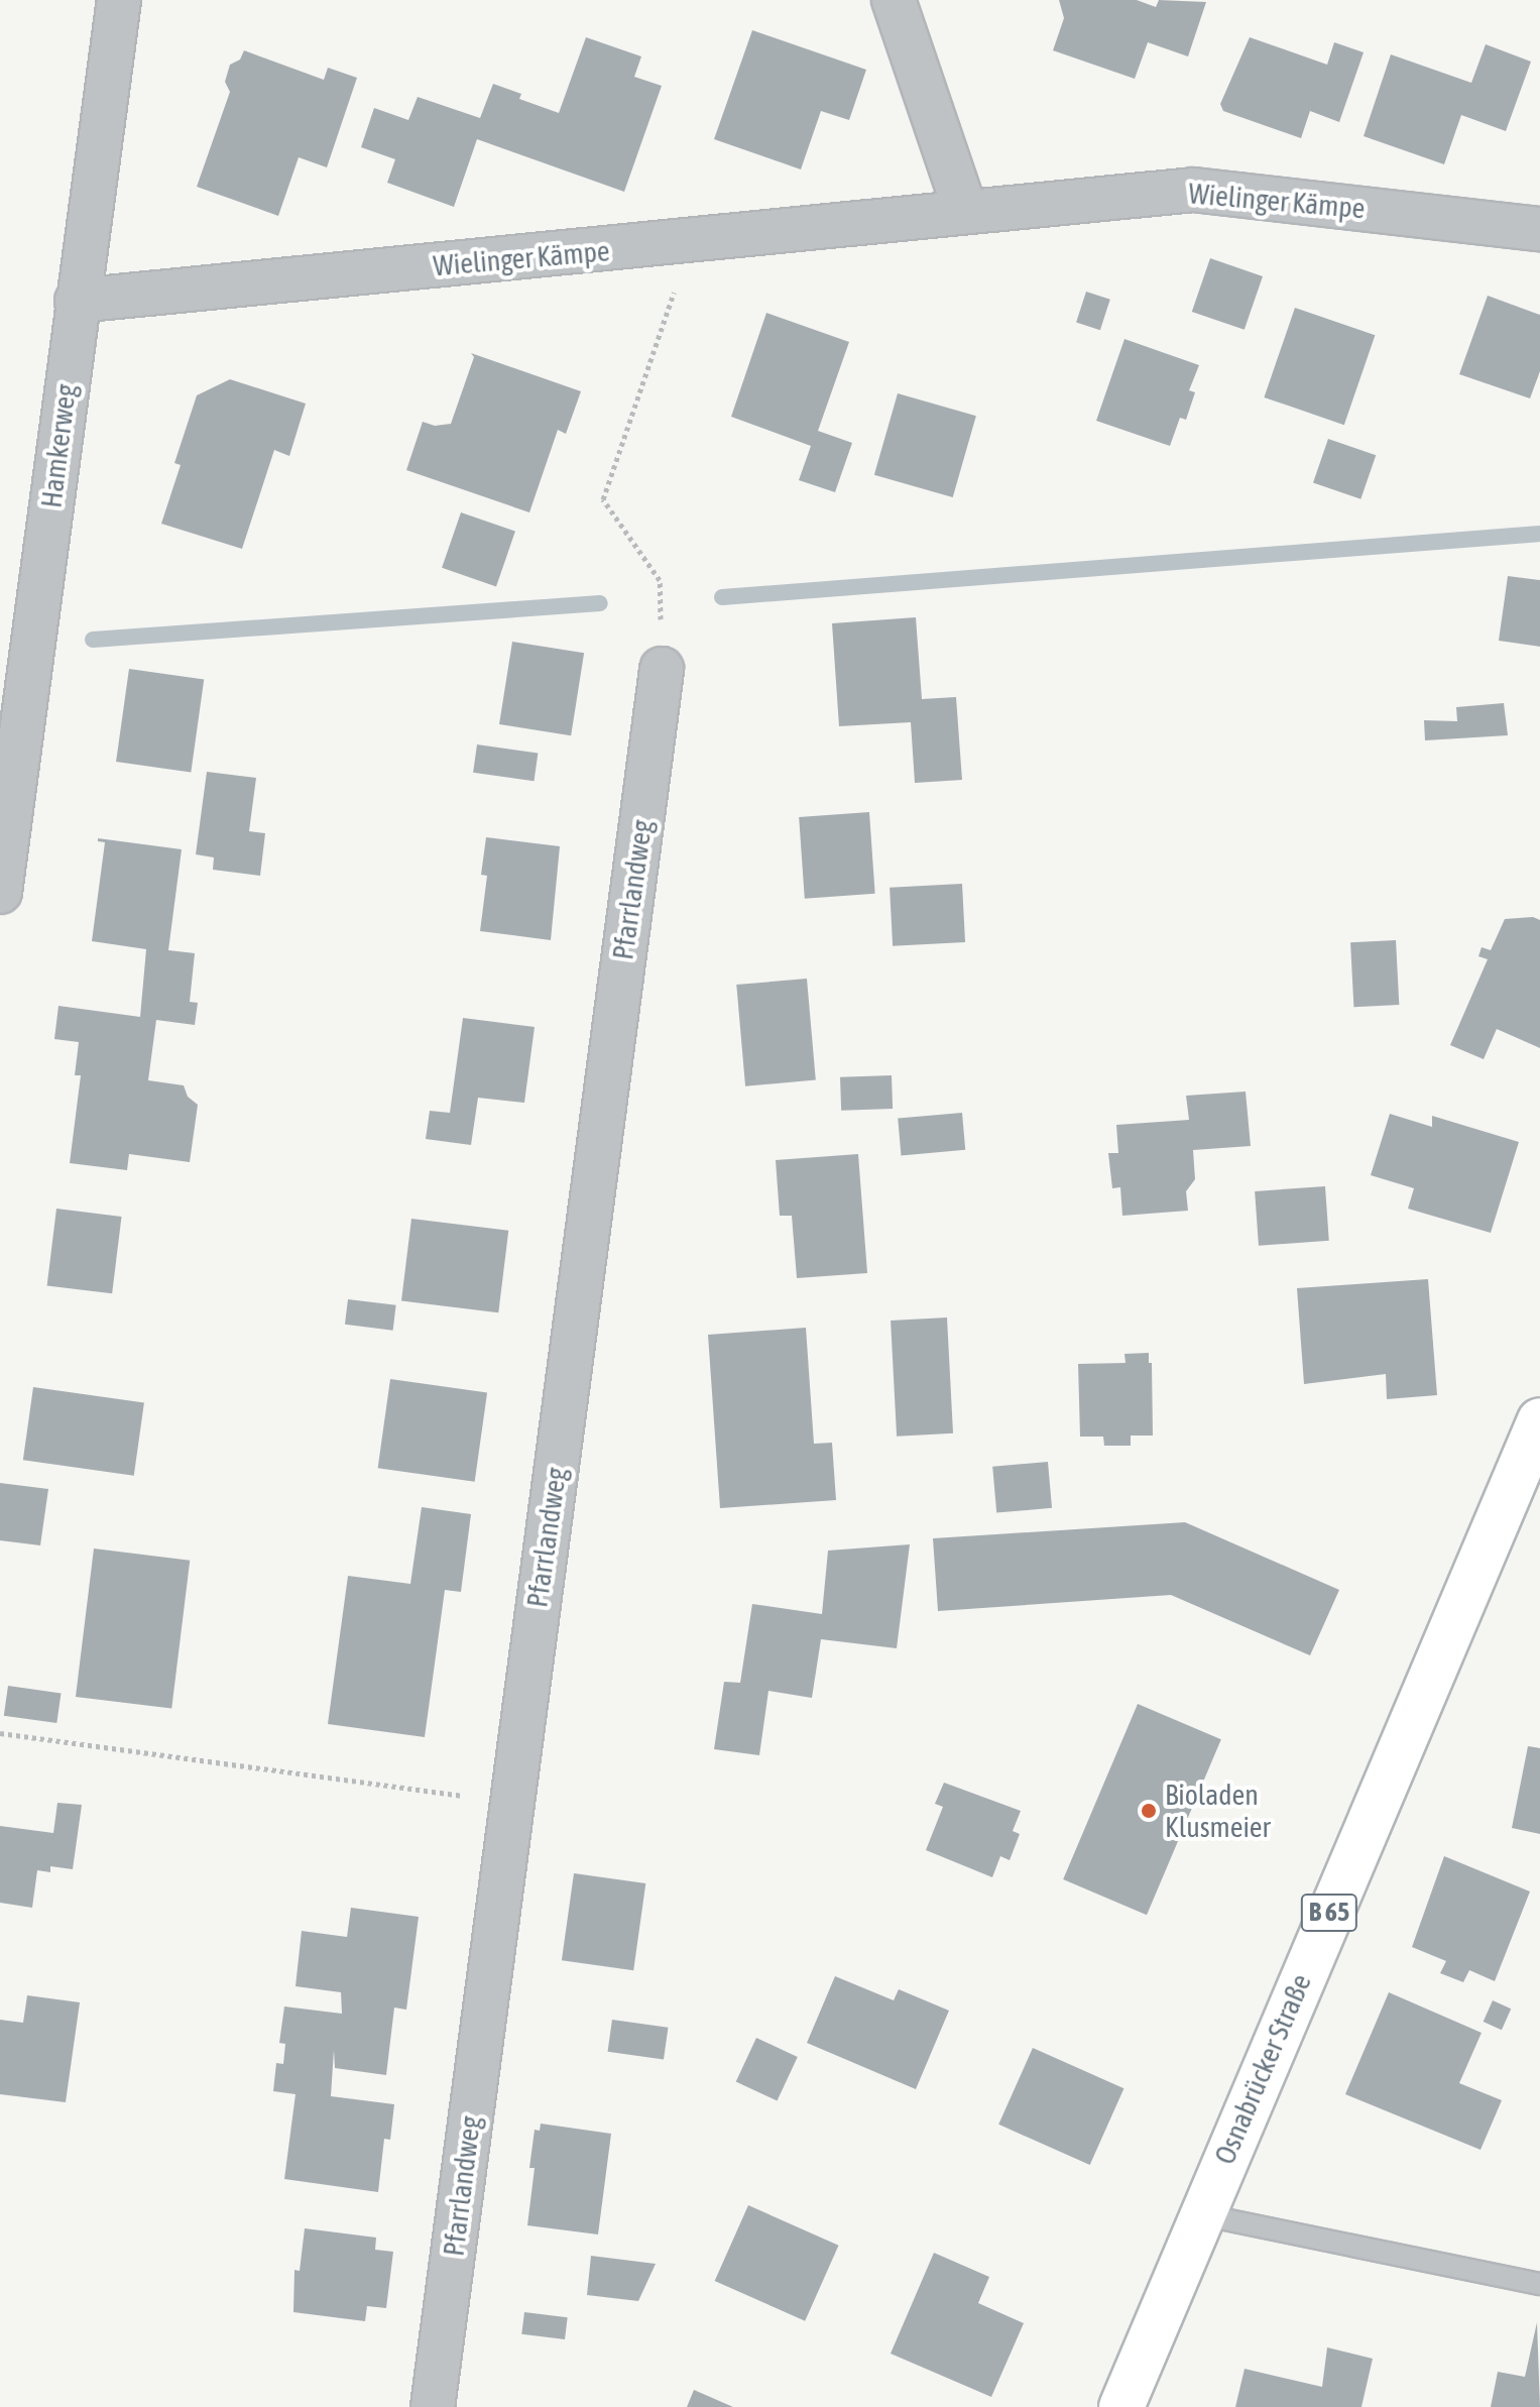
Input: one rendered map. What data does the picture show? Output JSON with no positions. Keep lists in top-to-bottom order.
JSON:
{
  "streets": {
    "main road": ["B 65", "Osnabrücker Straße"],
    "street": ["Wielinger Kämpe", "Hamkerweg", "Pfarrlandweg"]
  },
  "crossings": [
    ["Wielinger Kämpe", "Hamkerweg"]
  ],
  "places": ["Bioladen Klusmeier"]
}
